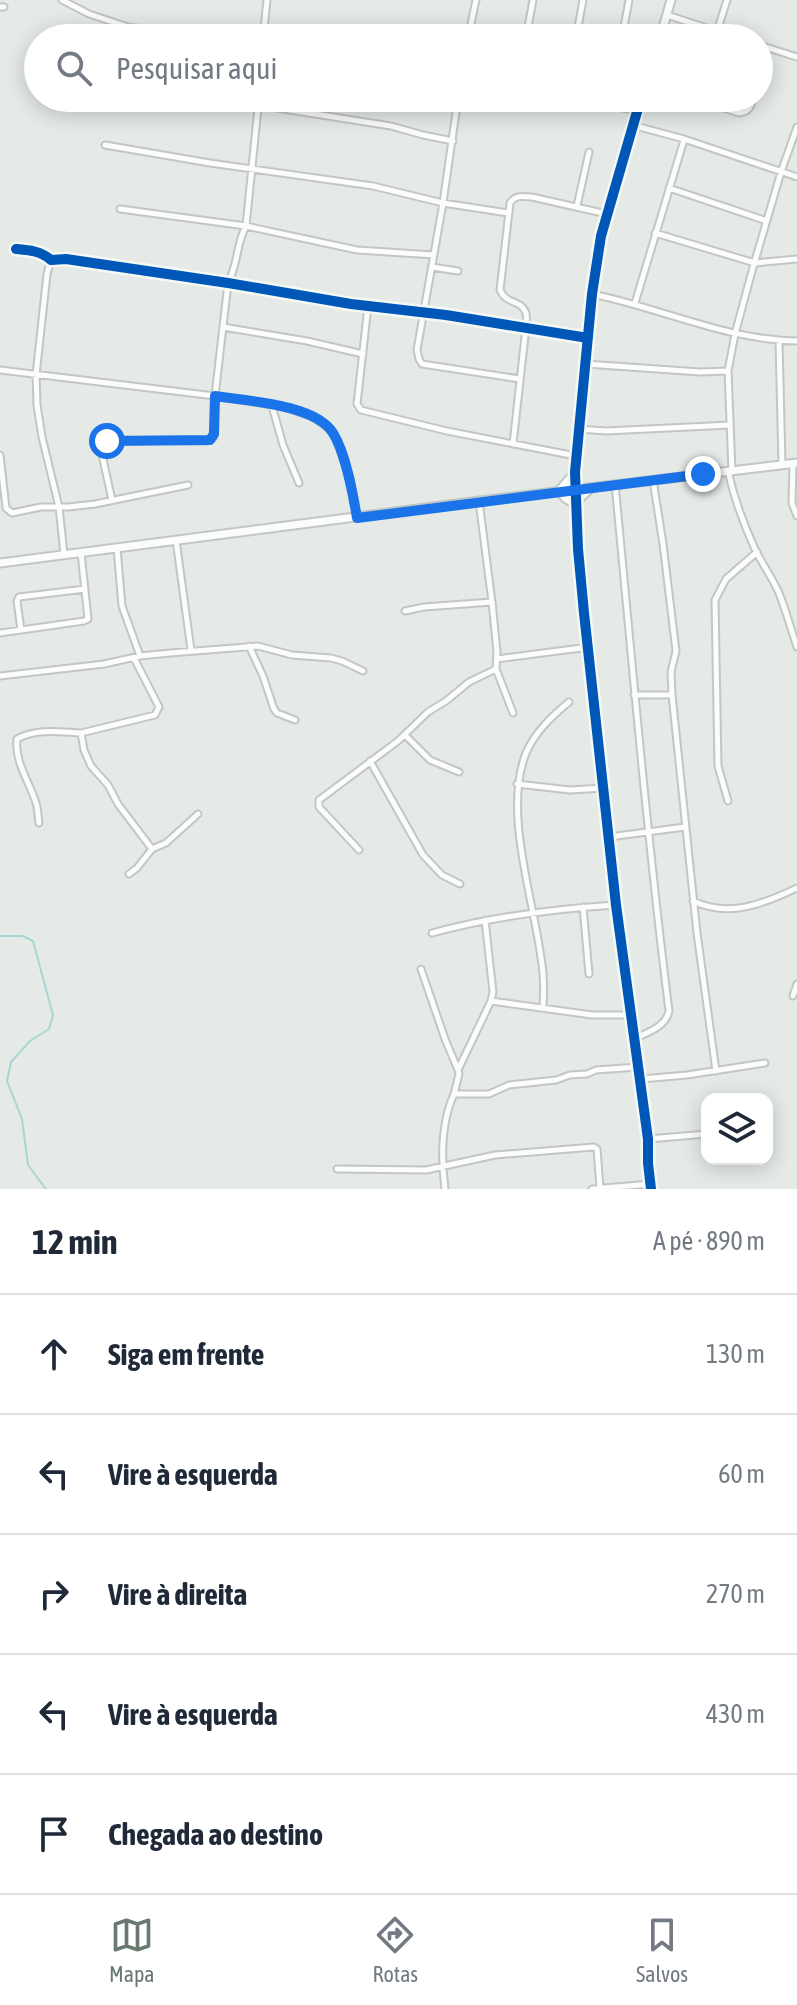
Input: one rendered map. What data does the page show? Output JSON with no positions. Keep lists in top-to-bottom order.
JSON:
{
  "page": {
    "search": "Pesquisar aqui",
    "heading": ["12 min", "A pé · 890 m"],
    "list": [
      ["Siga em frente", "130 m"],
      ["Vire à esquerda", "60 m"],
      ["Vire à direita", "270 m"],
      ["Vire à esquerda", "430 m"],
      "Chegada ao destino"
    ],
    "nav": ["Mapa", "Rotas", "Salvos"]
  }
}
